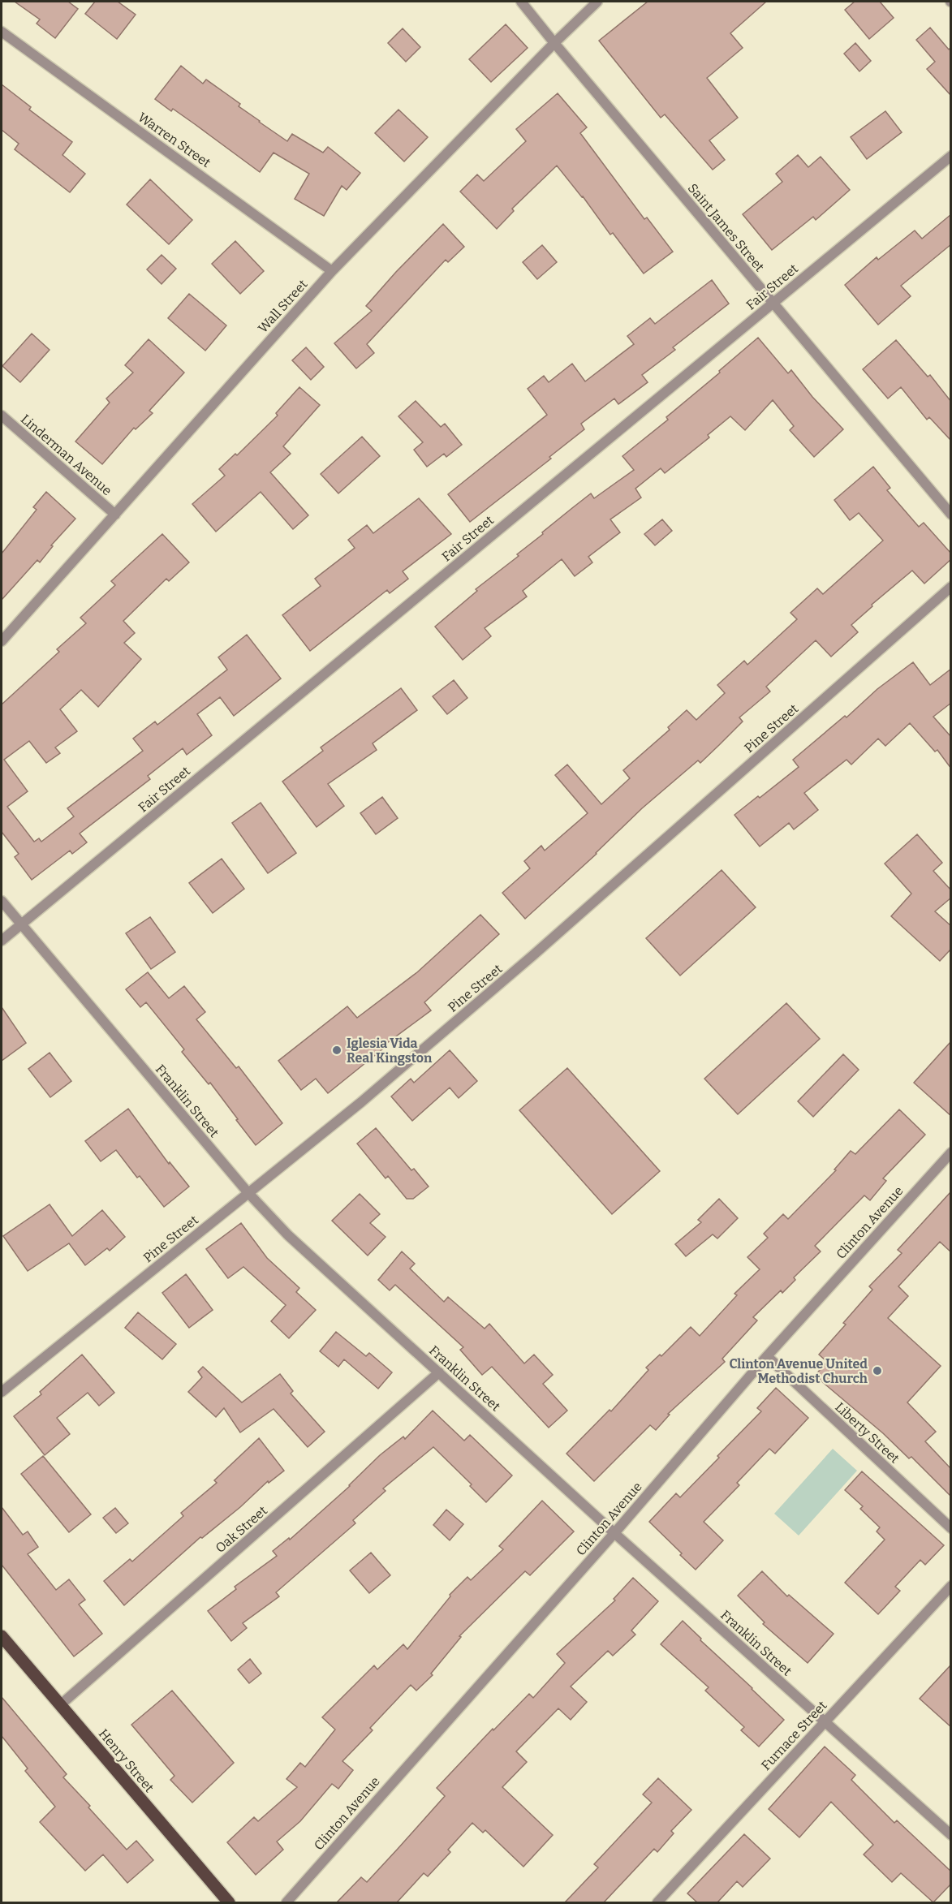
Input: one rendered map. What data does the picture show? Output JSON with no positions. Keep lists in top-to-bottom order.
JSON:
{
  "streets": {
    "main road": ["Henry Street"],
    "street": [
      "Warren Street",
      "Saint James Street",
      "Fair Street",
      "Wall Street",
      "Linderman Avenue",
      "Pine Street",
      "Franklin Street",
      "Clinton Avenue",
      "Liberty Street",
      "Oak Street",
      "Furnace Street"
    ]
  },
  "crossings": [
    ["Warren Street", "Wall Street"],
    ["Saint James Street", "Fair Street"],
    ["Saint James Street", "Wall Street"],
    ["Fair Street", "Franklin Street"],
    ["Wall Street", "Linderman Avenue"],
    ["Pine Street", "Franklin Street"],
    ["Franklin Street", "Clinton Avenue"],
    ["Franklin Street", "Oak Street"],
    ["Franklin Street", "Furnace Street"],
    ["Clinton Avenue", "Liberty Street"],
    ["Oak Street", "Henry Street"]
  ],
  "places": ["Iglesia Vida Real Kingston", "Clinton Avenue United Methodist Church"]
}
